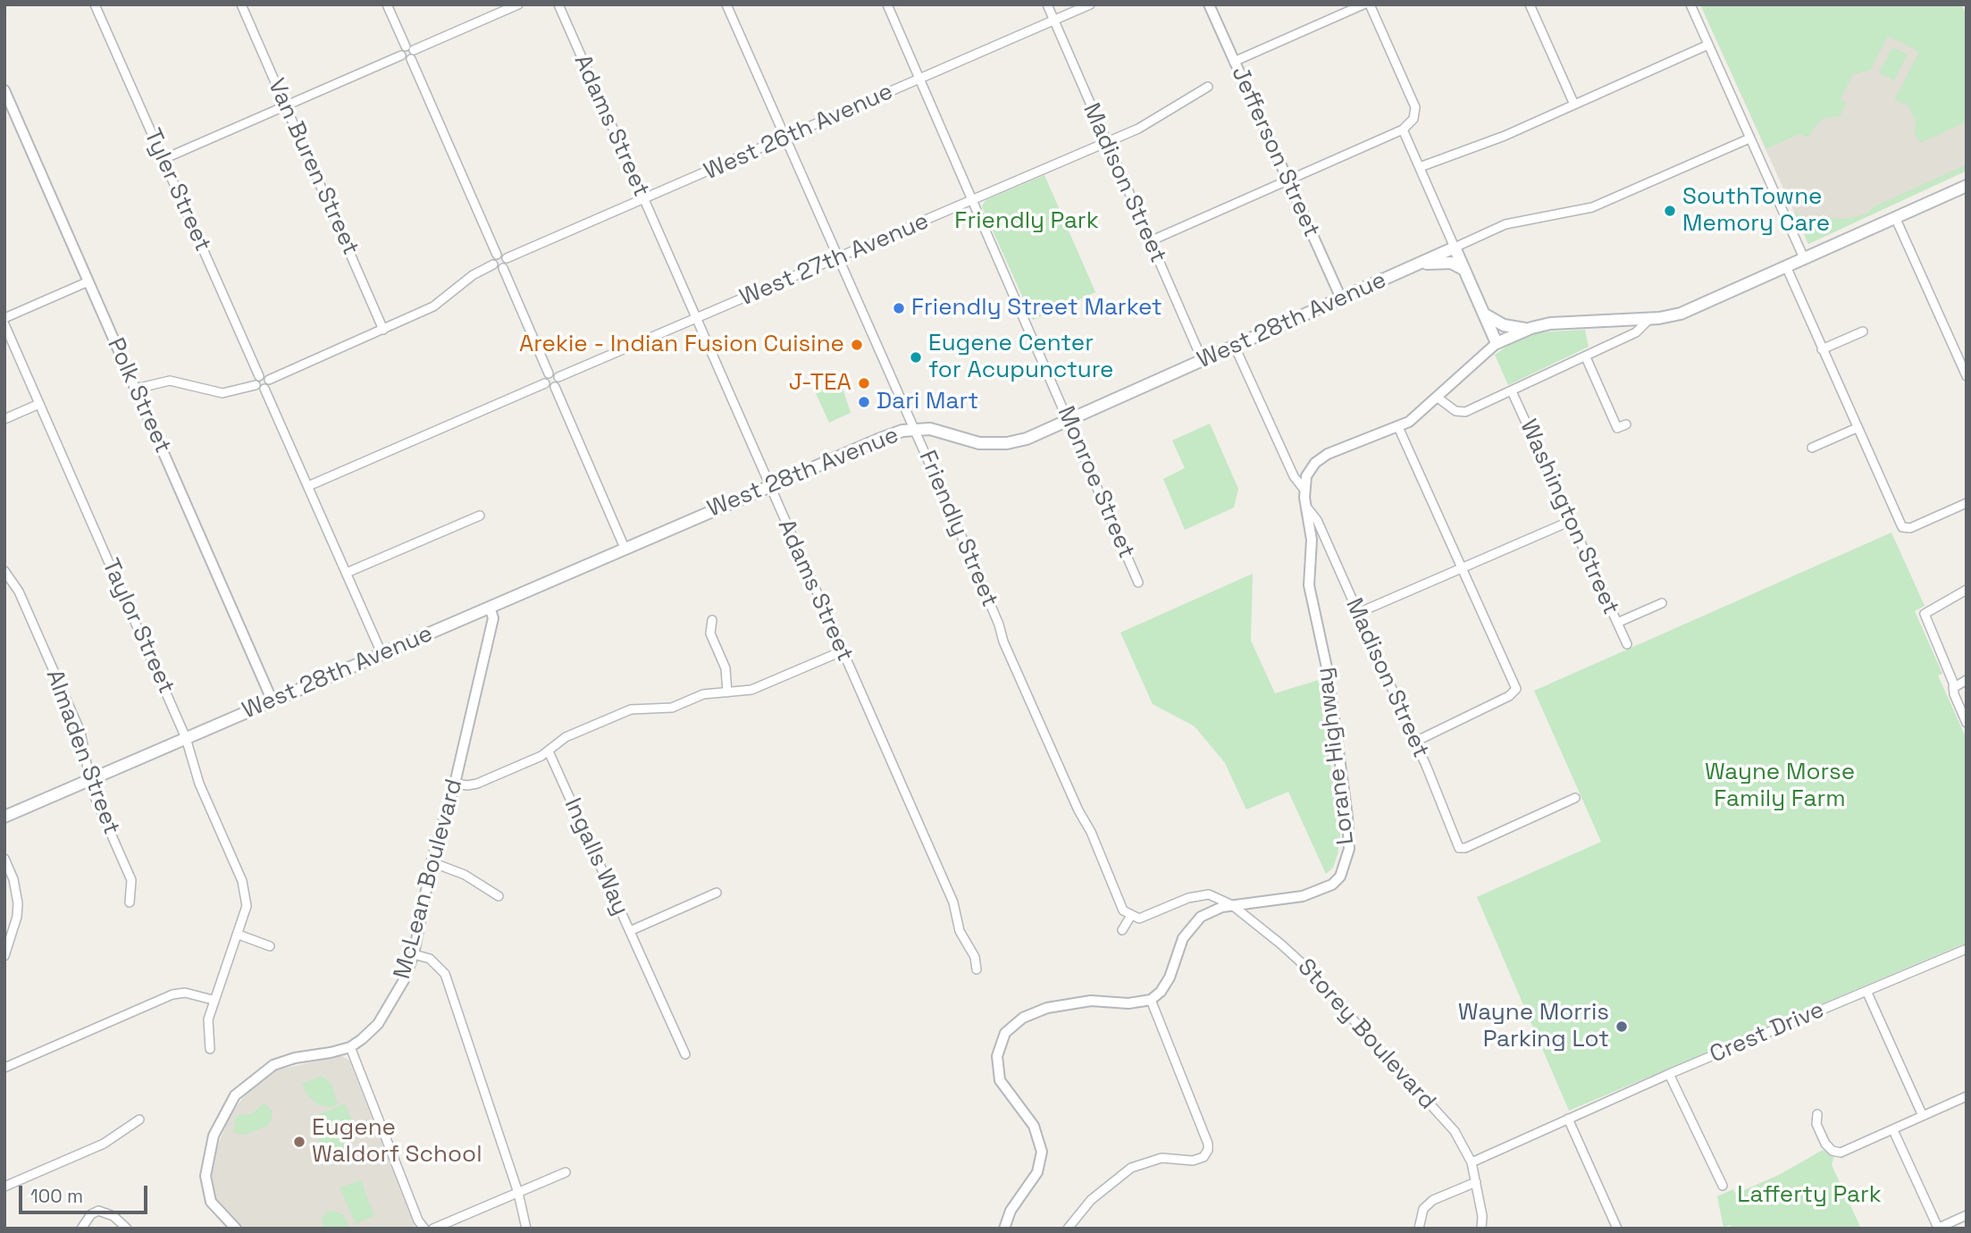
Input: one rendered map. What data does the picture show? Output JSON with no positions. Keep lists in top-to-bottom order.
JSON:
{
  "streets": {
    "main road": ["West 28th Avenue"],
    "street": [
      "Adams Street",
      "West 26th Avenue",
      "Jefferson Street",
      "Van Buren Street",
      "Madison Street",
      "Tyler Street",
      "West 27th Avenue",
      "Polk Street",
      "Monroe Street",
      "Washington Street",
      "Friendly Street",
      "Taylor Street",
      "Almaden Street",
      "Lorane Highway",
      "Ingalls Way",
      "McLean Boulevard",
      "Crest Drive",
      "Storey Boulevard"
    ]
  },
  "crossings": [
    ["Adams Street", "West 26th Avenue"],
    ["Adams Street", "West 27th Avenue"],
    ["Adams Street", "West 28th Avenue"],
    ["West 26th Avenue", "Madison Street"],
    ["West 26th Avenue", "Monroe Street"],
    ["West 26th Avenue", "Friendly Street"],
    ["Jefferson Street", "West 28th Avenue"],
    ["Madison Street", "West 27th Avenue"],
    ["Madison Street", "West 28th Avenue"],
    ["Madison Street", "Lorane Highway"],
    ["West 27th Avenue", "Monroe Street"],
    ["West 27th Avenue", "Friendly Street"],
    ["West 28th Avenue", "Polk Street"],
    ["West 28th Avenue", "Monroe Street"],
    ["West 28th Avenue", "Friendly Street"],
    ["West 28th Avenue", "Taylor Street"],
    ["West 28th Avenue", "Almaden Street"],
    ["West 28th Avenue", "McLean Boulevard"],
    ["Lorane Highway", "Storey Boulevard"],
    ["Crest Drive", "Storey Boulevard"]
  ],
  "parks": ["Friendly Park", "Wayne Morse Family Farm", "Lafferty Park"],
  "places": [
    "SouthTowne Memory Care",
    "Friendly Street Market",
    "Arekie - Indian Fusion Cuisine",
    "Eugene Center for Acupuncture",
    "J-TEA",
    "Dari Mart",
    "Wayne Morris Parking Lot",
    "Eugene Waldorf School"
  ],
  "scale_bar": "100 m"
}
